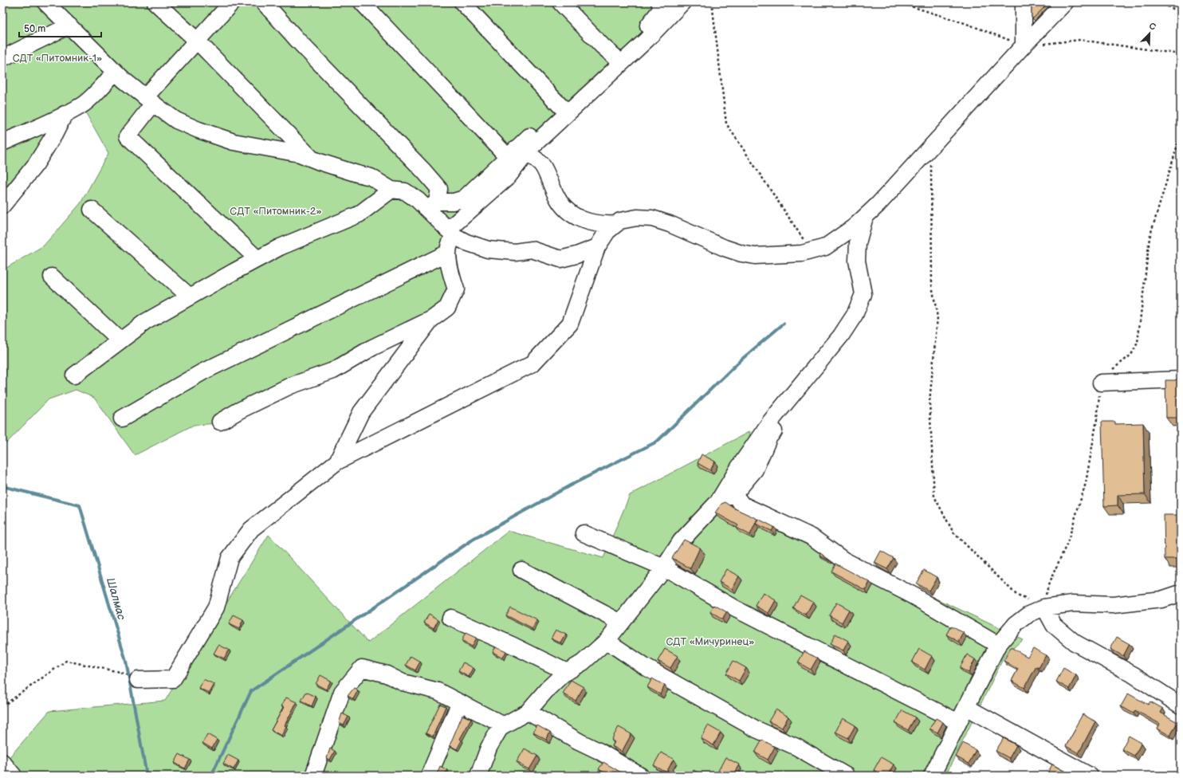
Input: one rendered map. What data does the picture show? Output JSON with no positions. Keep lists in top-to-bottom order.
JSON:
{
  "water": ["Шалмас"],
  "parks": ["СДТ «Питомник-1»", "СДТ «Питомник-2»", "СДТ «Мичуринец»"],
  "scale_bar": "50 m",
  "north": "top right"
}
